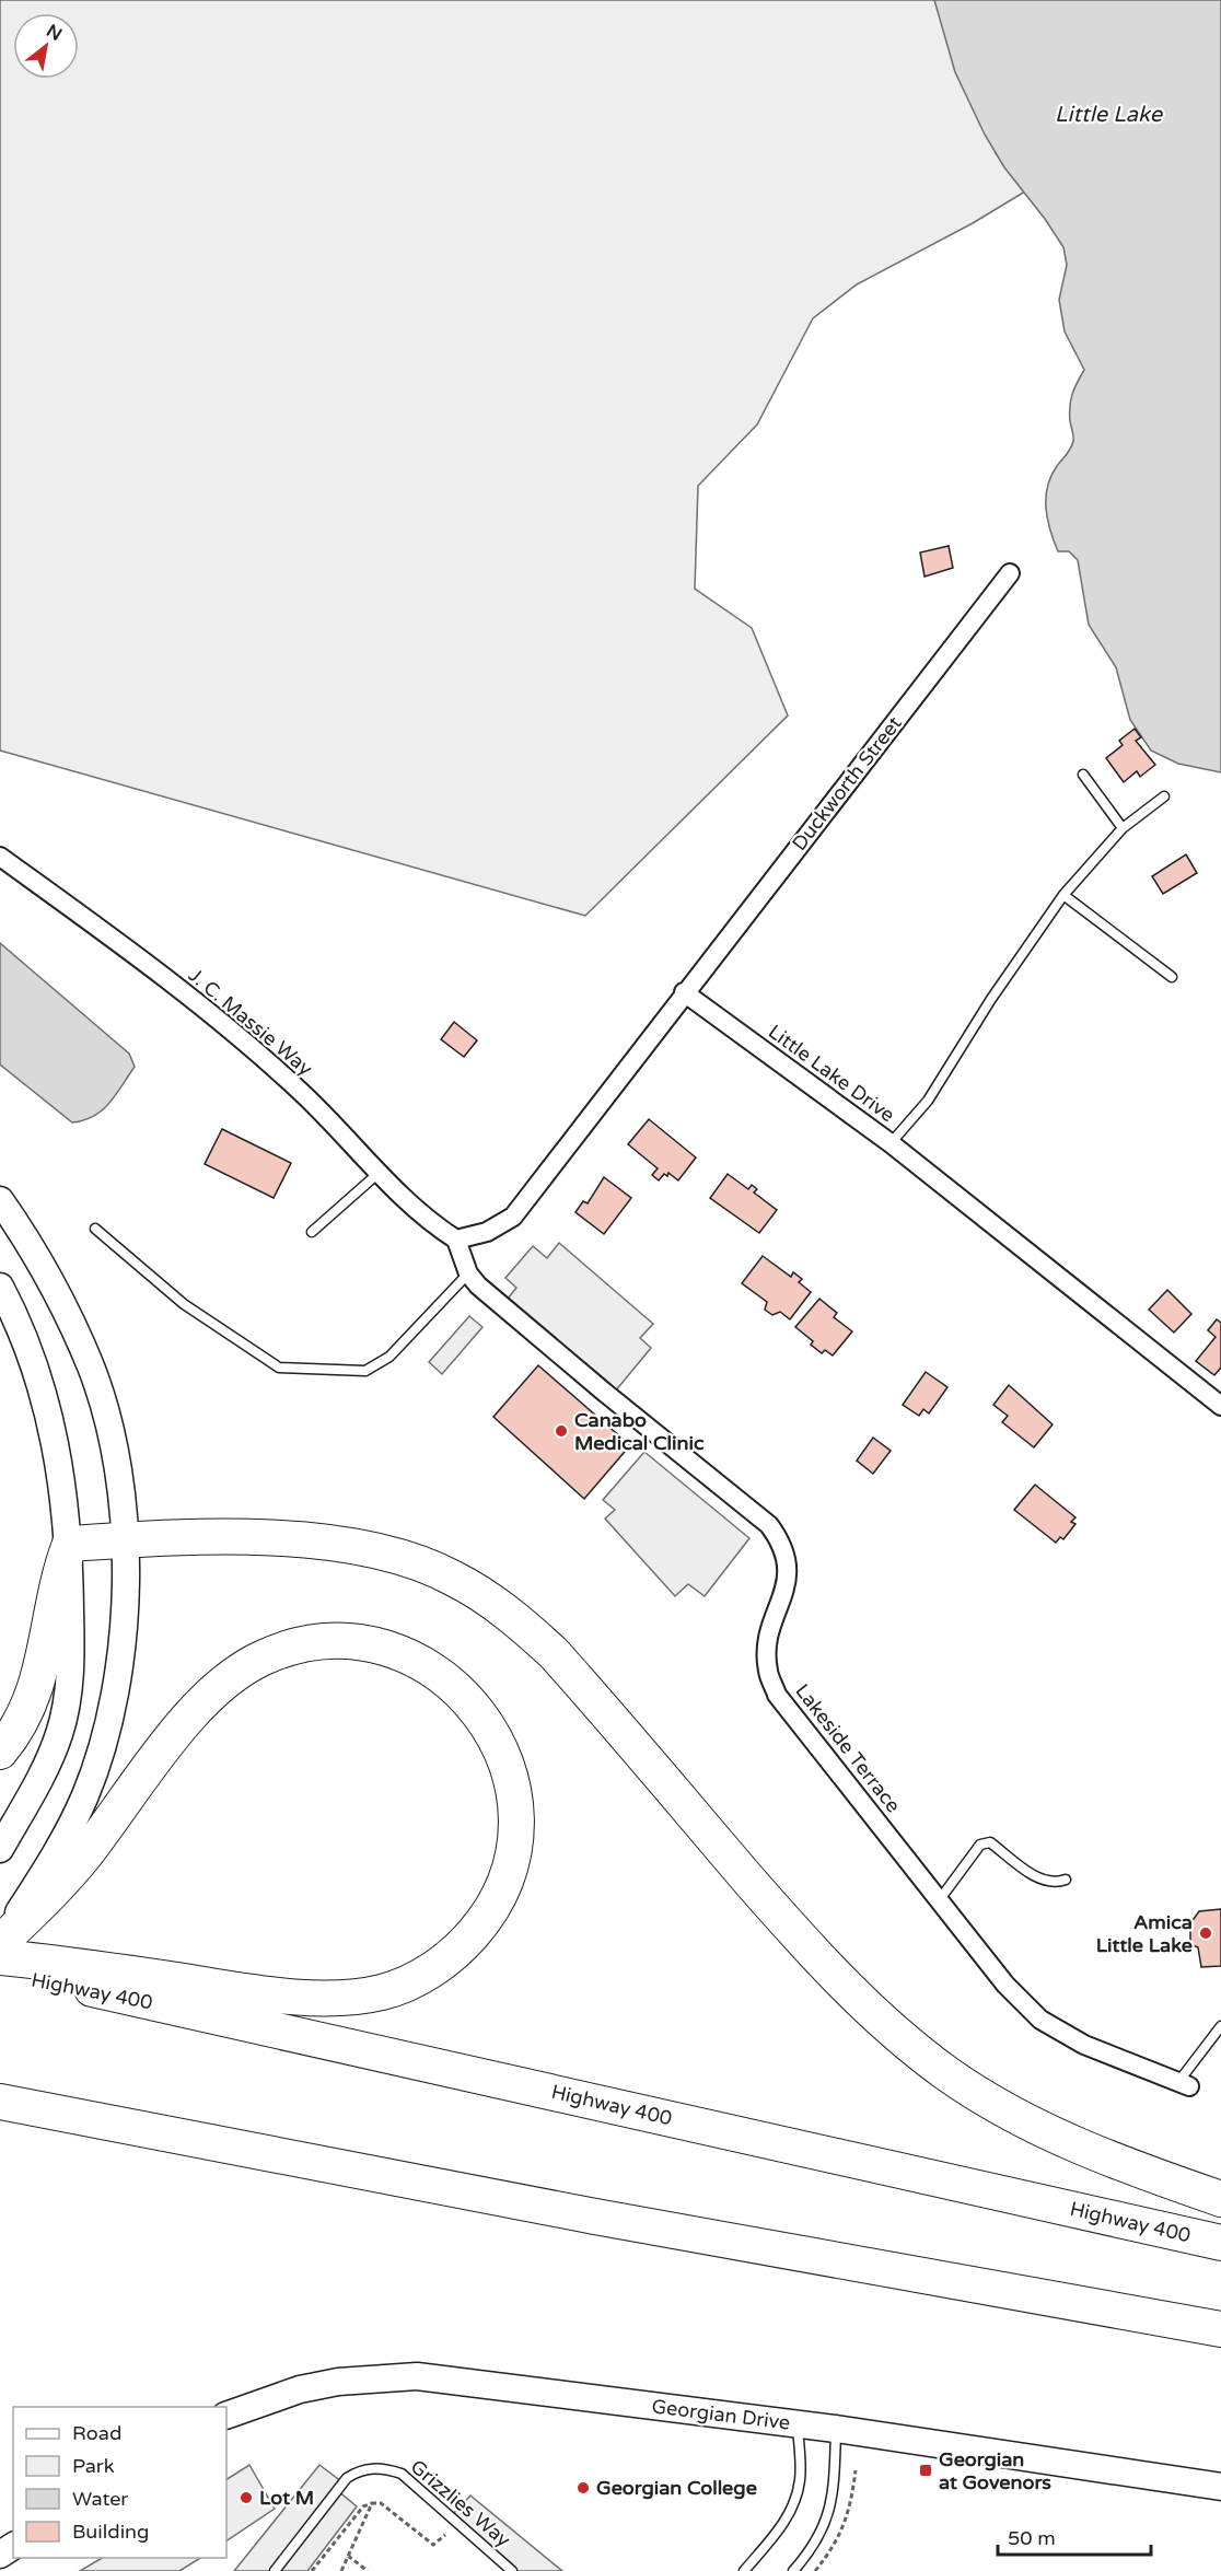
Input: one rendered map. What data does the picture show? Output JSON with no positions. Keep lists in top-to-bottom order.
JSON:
{
  "streets": {
    "highway": ["Highway 400"],
    "main road": ["Georgian Drive"],
    "street": [
      "Duckworth Street",
      "J. C. Massie Way",
      "Little Lake Drive",
      "Lakeside Terrace"
    ],
    "lane": ["Grizzlies Way"]
  },
  "crossings": [
    ["Duckworth Street", "Little Lake Drive"],
    ["J. C. Massie Way", "Lakeside Terrace"]
  ],
  "water": ["Little Lake"],
  "places": {
    "other": [
      "Canabo Medical Clinic",
      "Amica Little Lake",
      "Georgian College",
      "Lot M"
    ],
    "transit": ["Georgian at Govenors"]
  },
  "legend": [
    "Road",
    "Park",
    "Water",
    "Building"
  ],
  "scale_bar": "50 m",
  "north": "top right"
}
